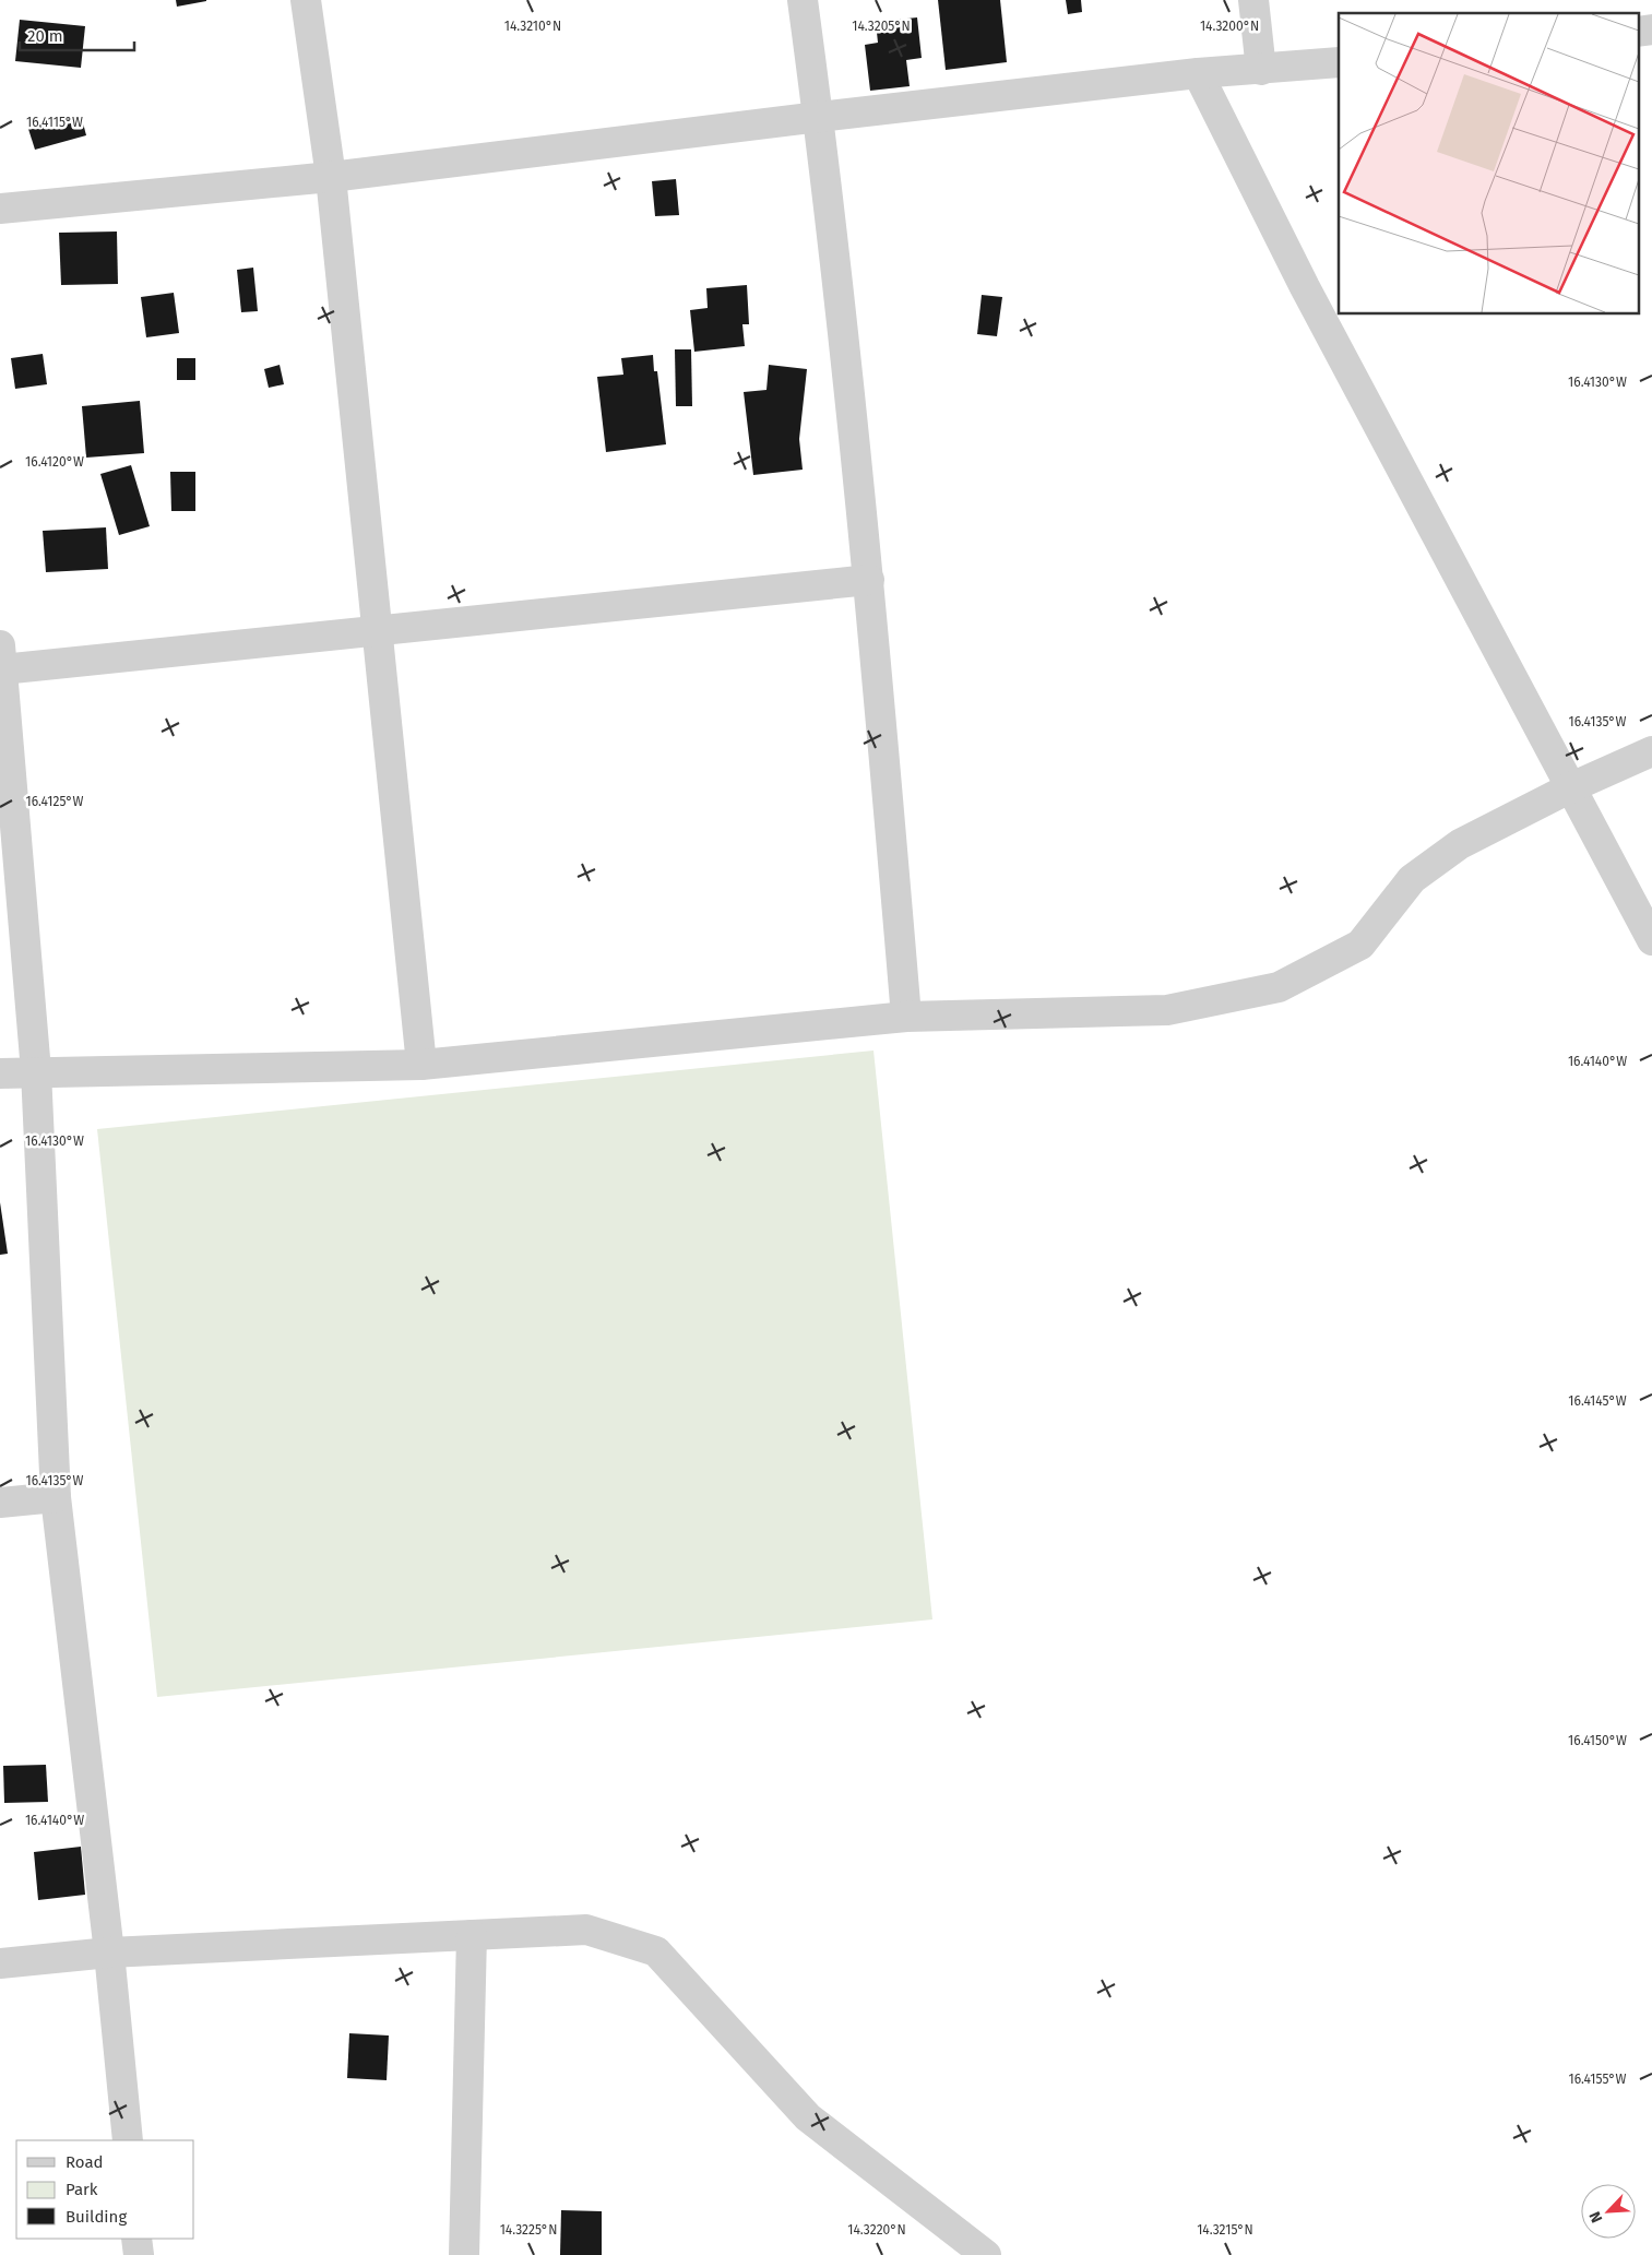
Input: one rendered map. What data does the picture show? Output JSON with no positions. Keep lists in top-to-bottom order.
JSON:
{
  "legend": ["Road", "Park", "Building"],
  "scale_bar": "20 m",
  "north": "bottom left",
  "coordinates": [
    "14.3205°N",
    "14.3200°N",
    "14.3210°N",
    "16.4115°W",
    "16.4130°W",
    "16.4120°W",
    "16.4135°W",
    "16.4125°W",
    "16.4140°W",
    "16.4145°W",
    "16.4150°W",
    "16.4155°W",
    "14.3225°N",
    "14.3220°N",
    "14.3215°N"
  ]
}
